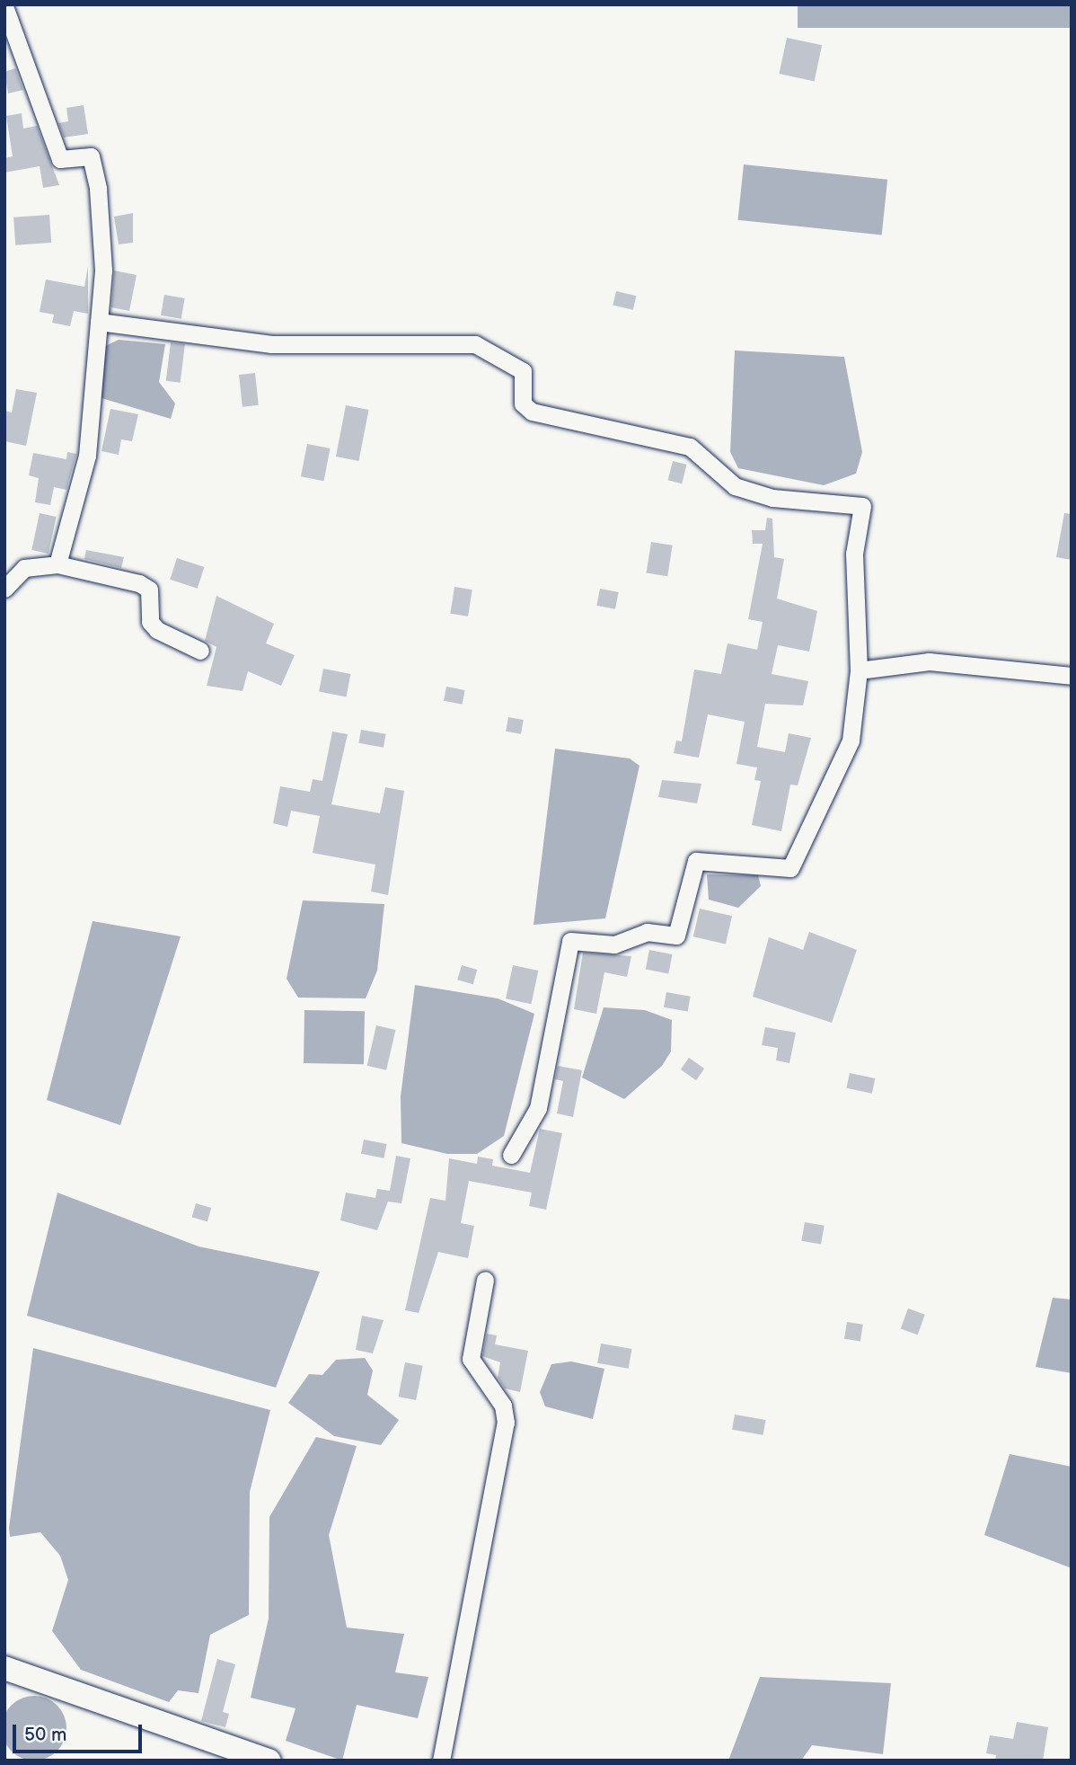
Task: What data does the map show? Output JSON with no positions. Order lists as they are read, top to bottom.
{
  "scale_bar": "50 m"
}
